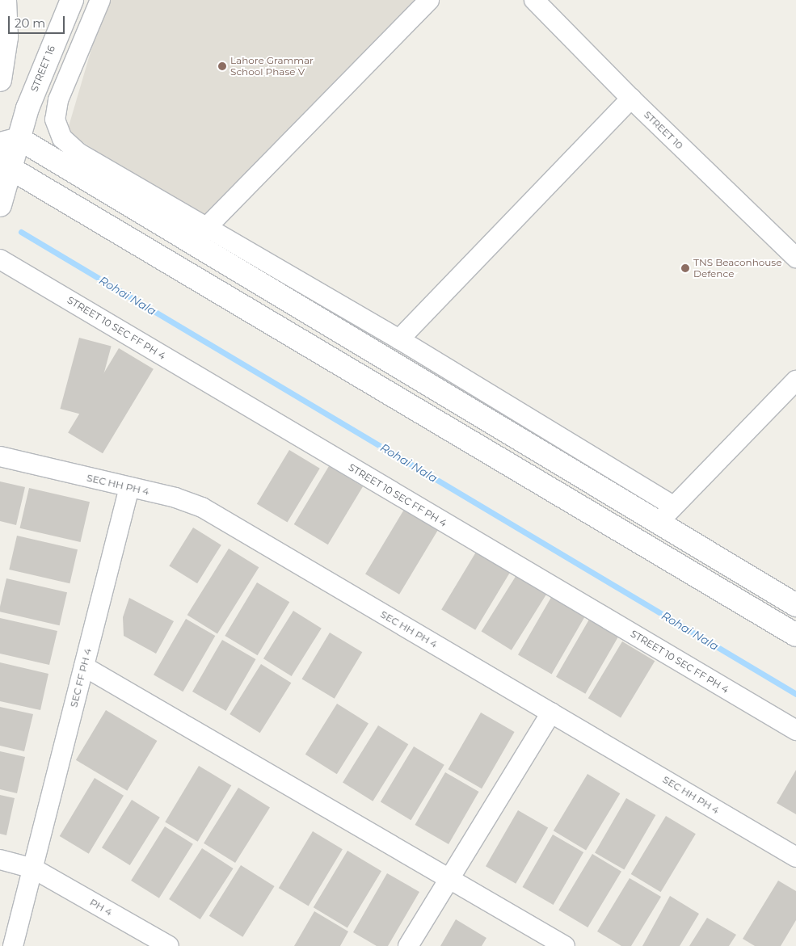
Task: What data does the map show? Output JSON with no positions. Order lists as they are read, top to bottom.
{
  "streets": {
    "main road": ["STREET 16"],
    "street": [
      "STREET 10",
      "STREET 10 SEC FF PH 4",
      "SEC HH PH 4",
      "SEC FF PH 4",
      "PH 4"
    ]
  },
  "crossings": [
    ["SEC HH PH 4", "SEC FF PH 4"],
    ["SEC FF PH 4", "PH 4"]
  ],
  "water": ["Rohai Nala"],
  "places": ["Lahore Grammar School Phase V", "TNS Beaconhouse Defence"],
  "scale_bar": "20 m"
}
